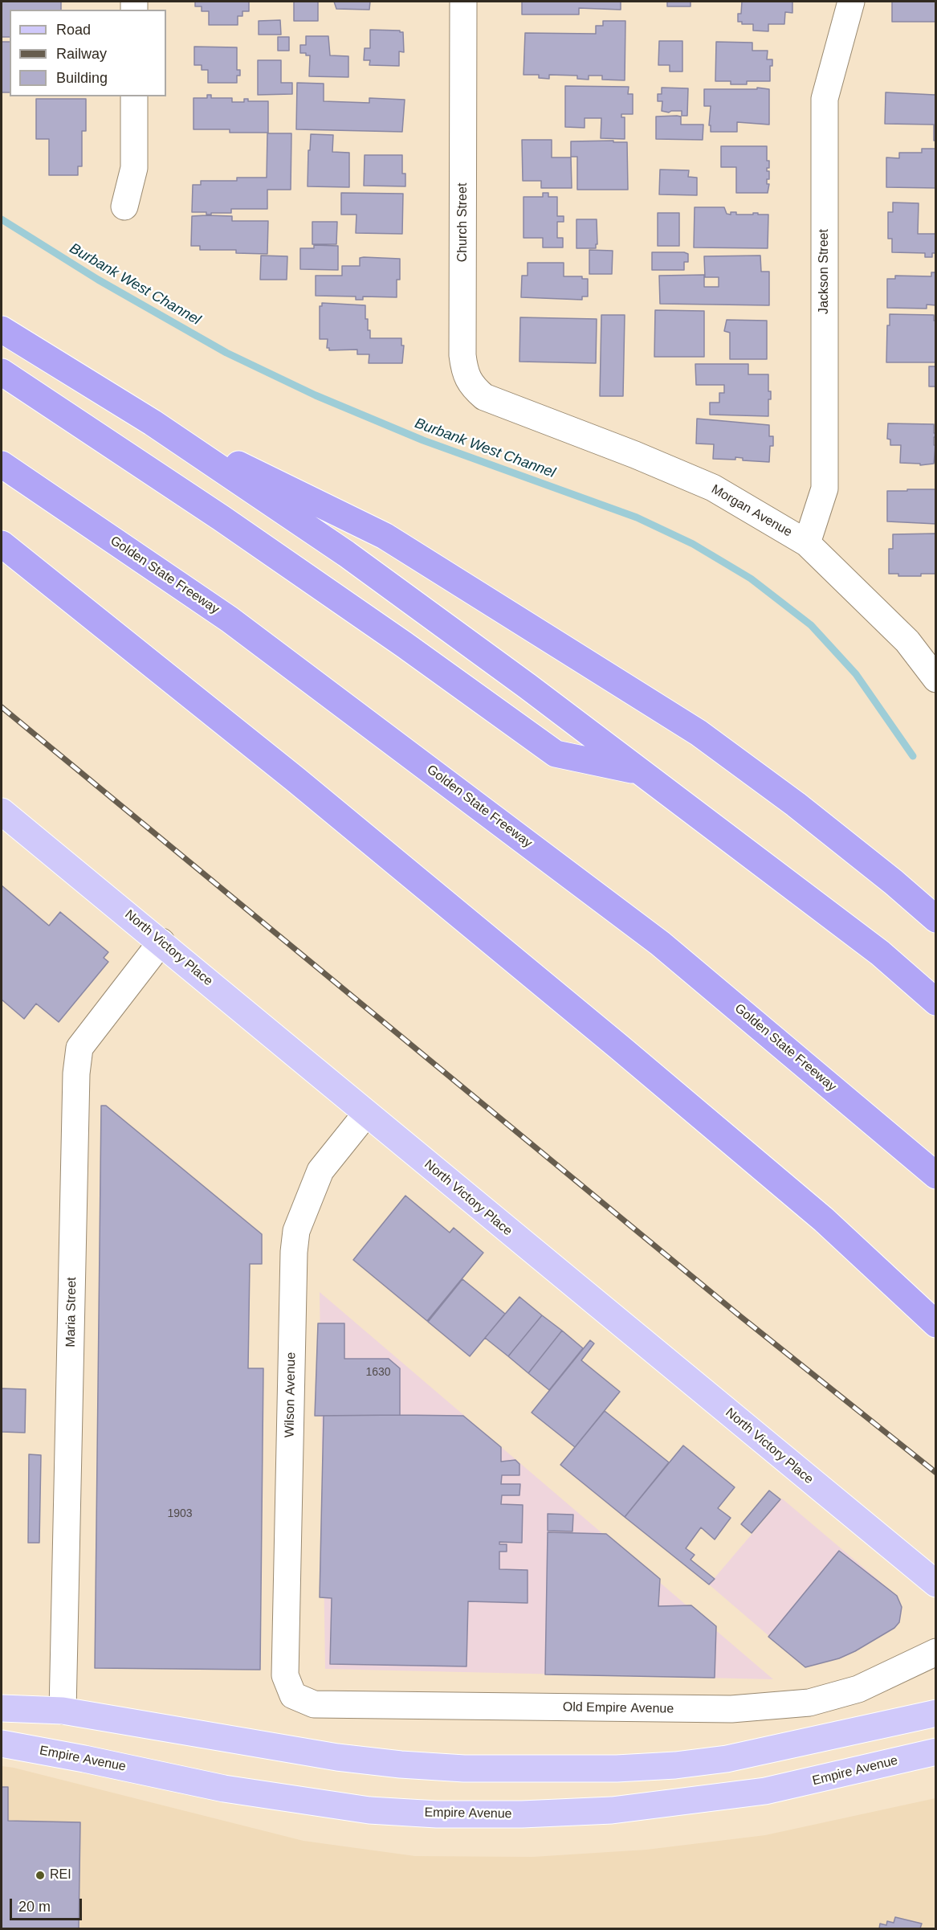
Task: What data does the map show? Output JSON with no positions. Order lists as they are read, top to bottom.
{
  "streets": {
    "highway": ["Golden State Freeway"],
    "main road": ["North Victory Place", "Empire Avenue"],
    "street": [
      "Church Street",
      "Jackson Street",
      "Morgan Avenue",
      "Maria Street",
      "Wilson Avenue",
      "Old Empire Avenue"
    ]
  },
  "crossings": [
    ["Church Street", "Morgan Avenue"],
    ["Jackson Street", "Morgan Avenue"],
    ["North Victory Place", "Maria Street"],
    ["North Victory Place", "Wilson Avenue"],
    ["Wilson Avenue", "Old Empire Avenue"]
  ],
  "water": ["Burbank West Channel"],
  "places": ["REI"],
  "house_numbers": ["1630", "1903"],
  "legend": ["Road", "Railway", "Building"],
  "scale_bar": "20 m"
}
